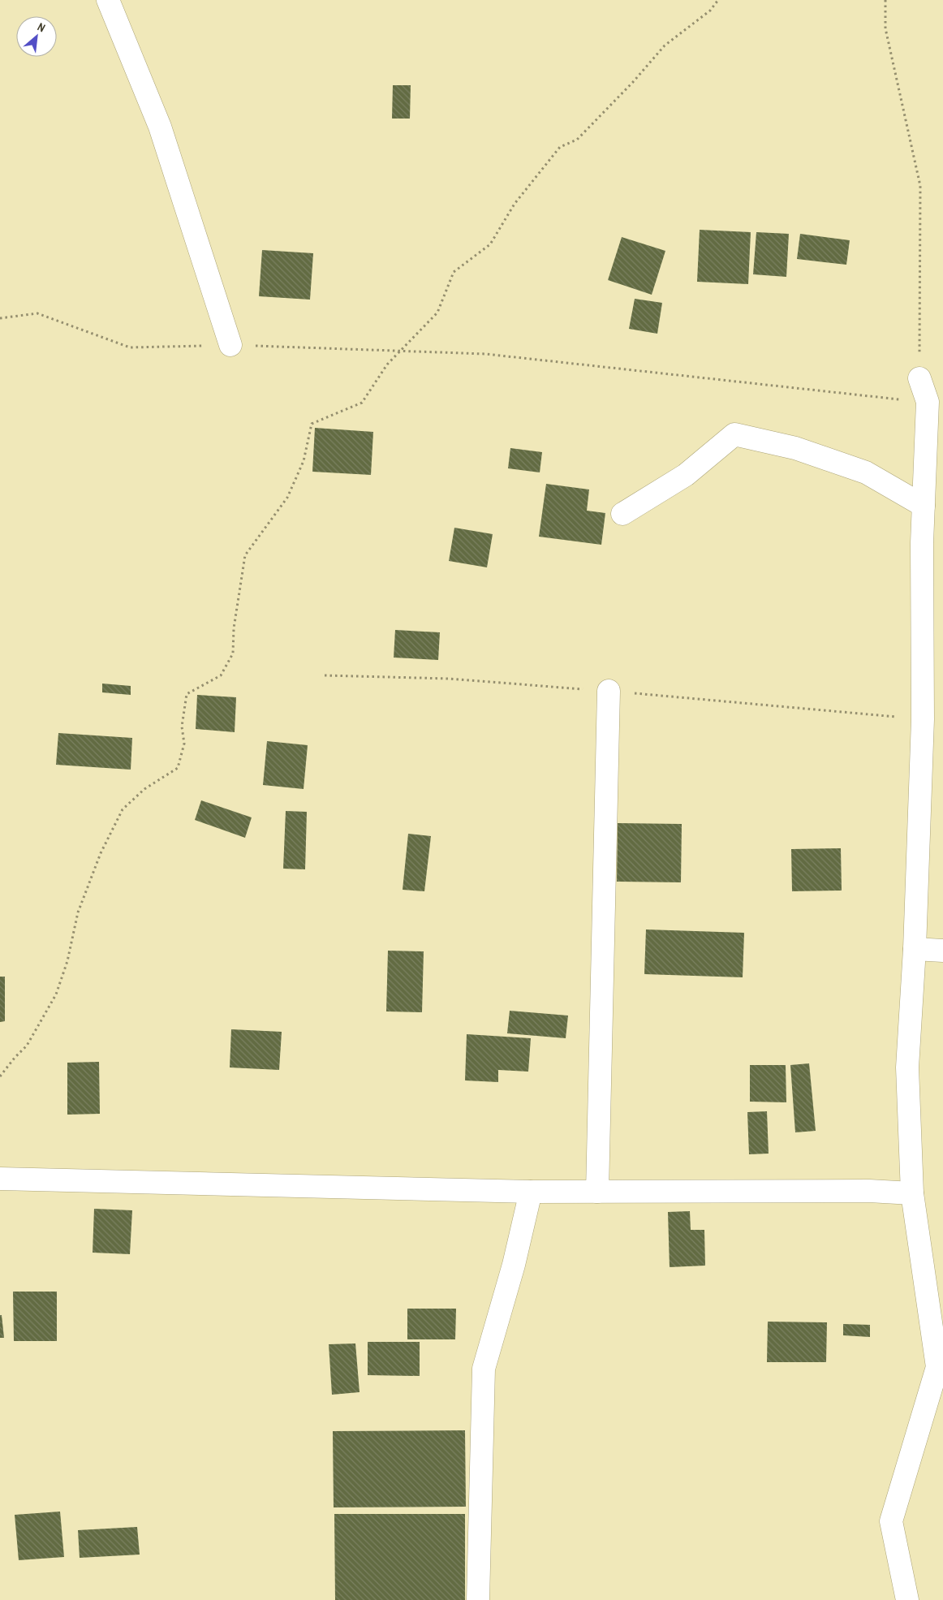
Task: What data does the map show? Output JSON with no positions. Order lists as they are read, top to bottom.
{
  "north": "top right"
}
